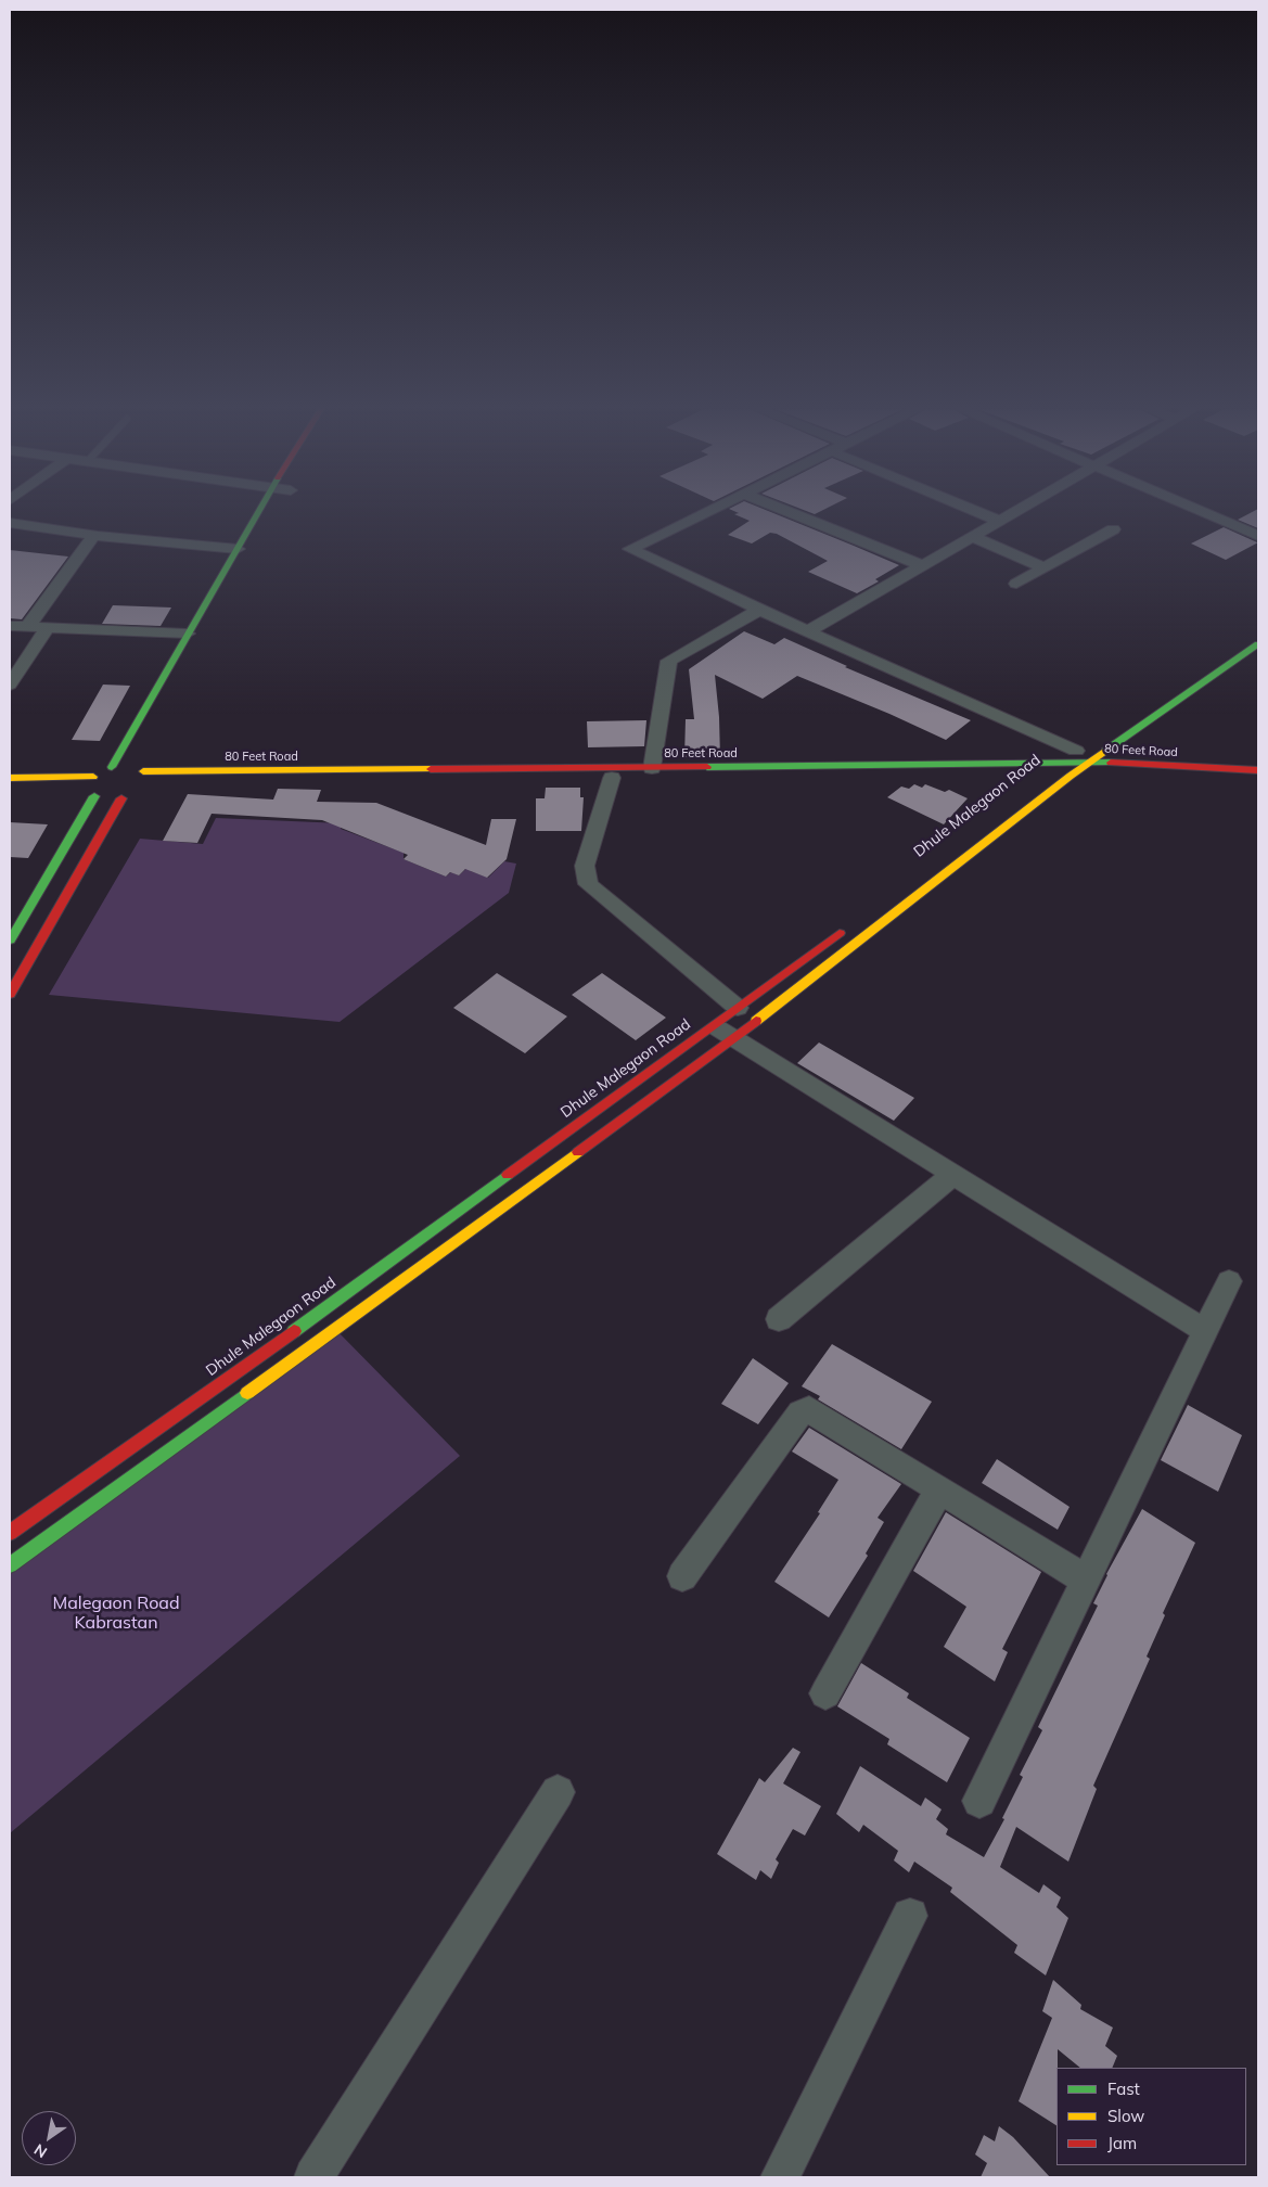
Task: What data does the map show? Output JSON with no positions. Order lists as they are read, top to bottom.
{
  "streets": {
    "main road": ["80 Feet Road", "Dhule Malegaon Road"]
  },
  "crossings": [
    ["80 Feet Road", "Dhule Malegaon Road"]
  ],
  "parks": ["Malegaon Road Kabrastan"],
  "legend": ["Fast", "Slow", "Jam"],
  "north": "bottom left"
}
